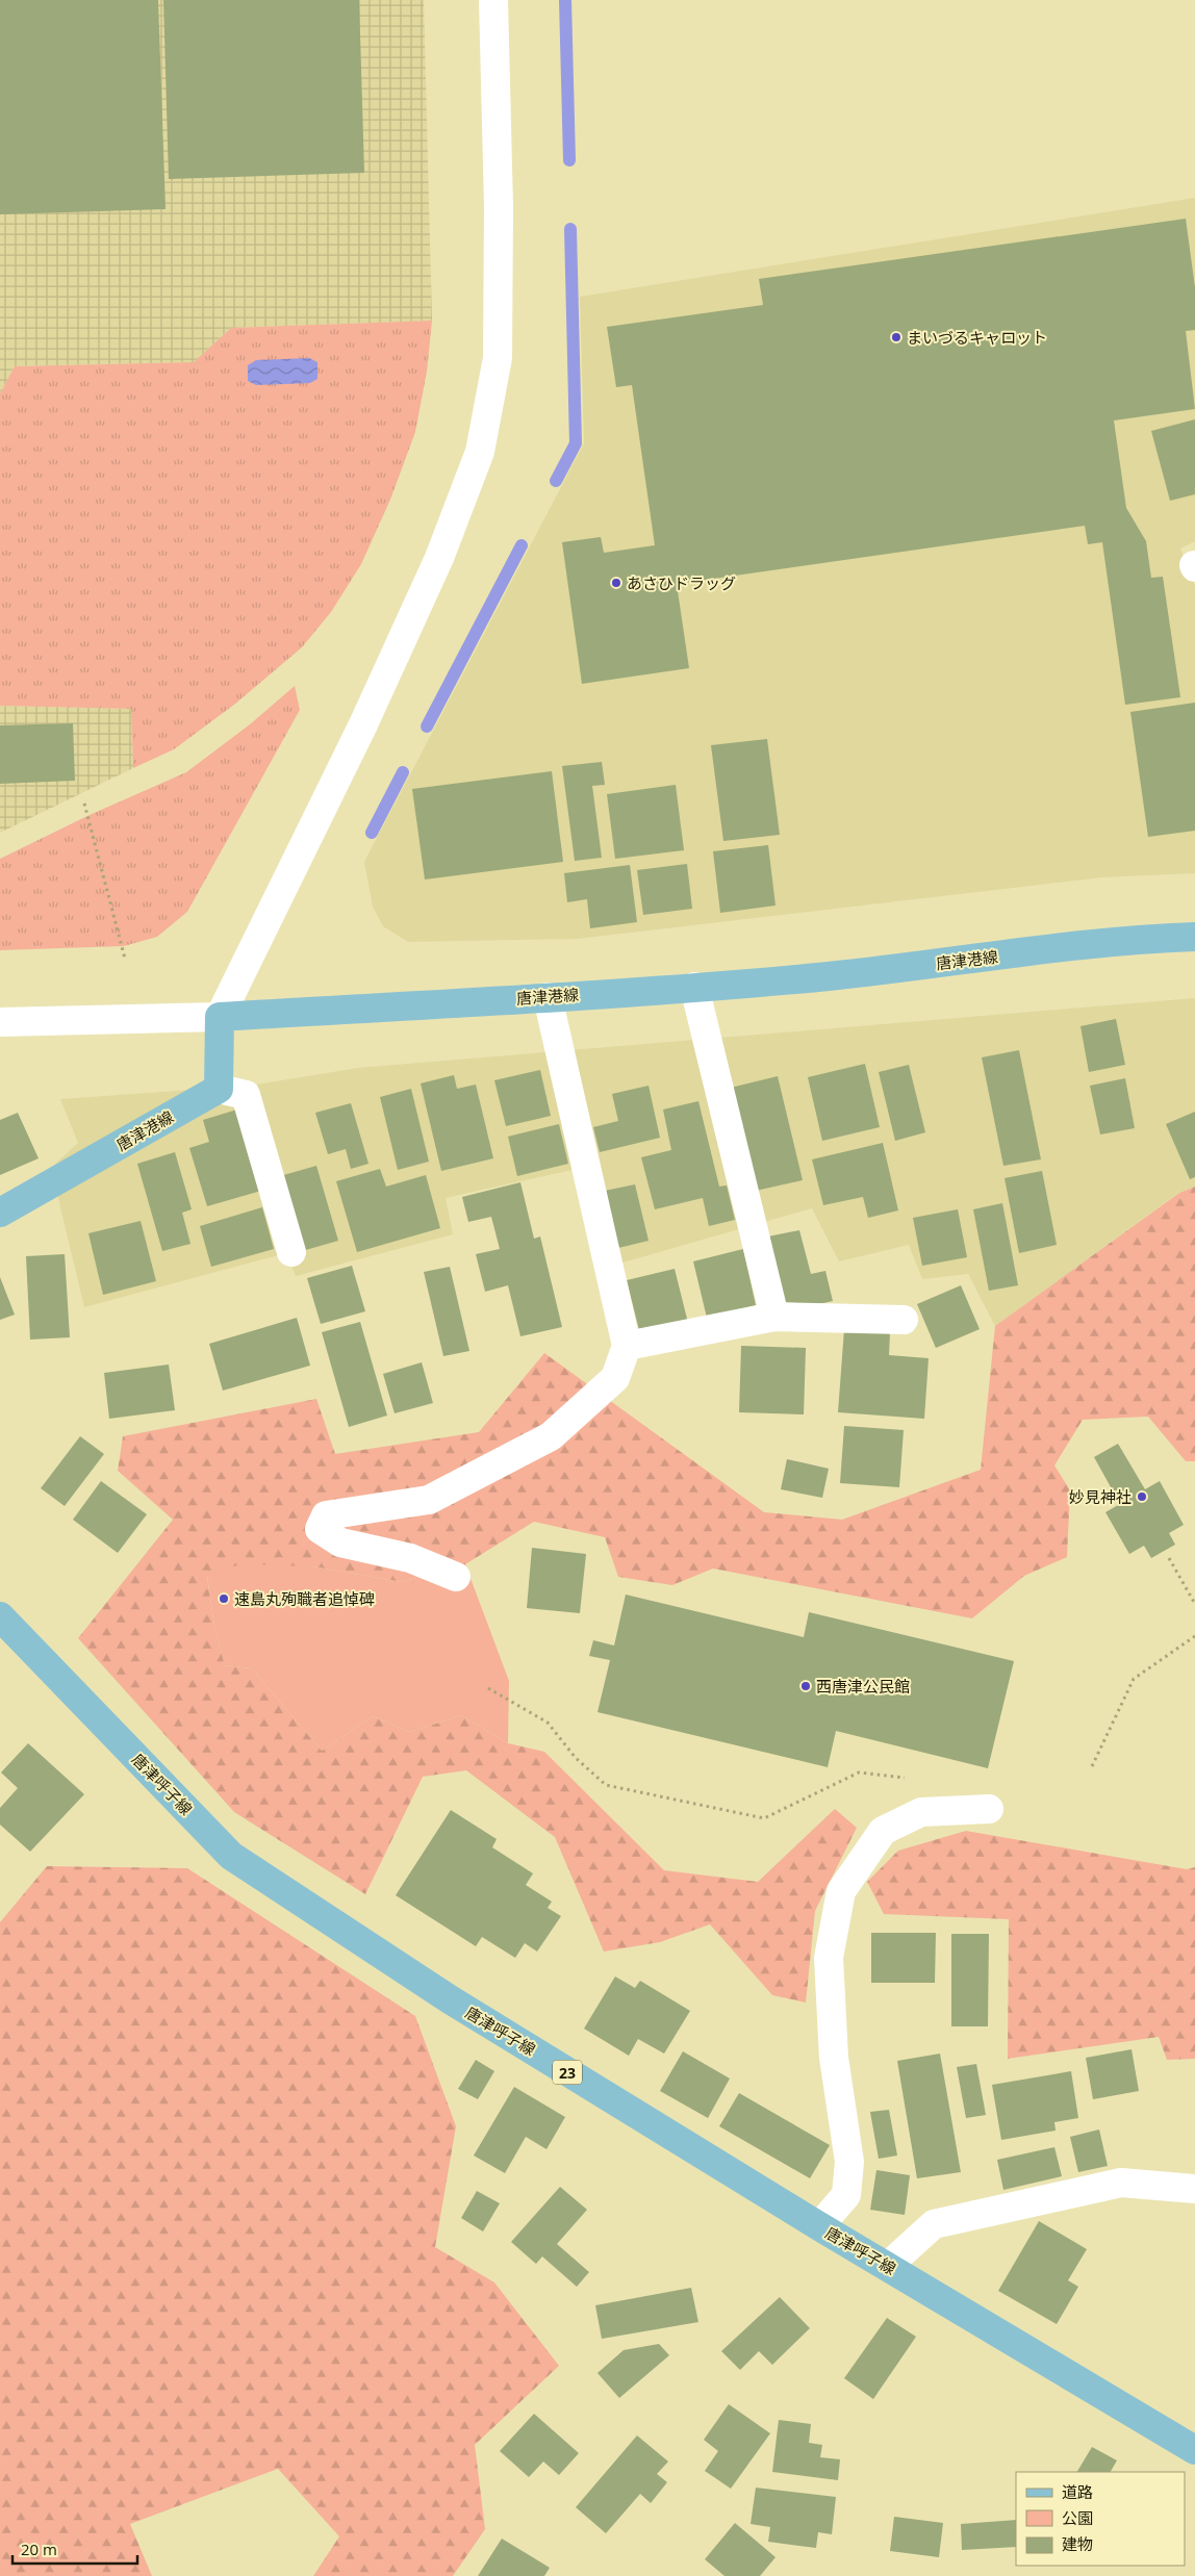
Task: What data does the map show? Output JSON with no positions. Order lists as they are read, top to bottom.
{
  "streets": {
    "main road": ["唐津港線", "唐津呼子線", "23"]
  },
  "places": [
    "まいづるキャロット",
    "あさひドラッグ",
    "妙見神社",
    "速島丸殉職者追悼碑",
    "西唐津公民館"
  ],
  "legend": ["道路", "公園", "建物"],
  "scale_bar": "20 m"
}
